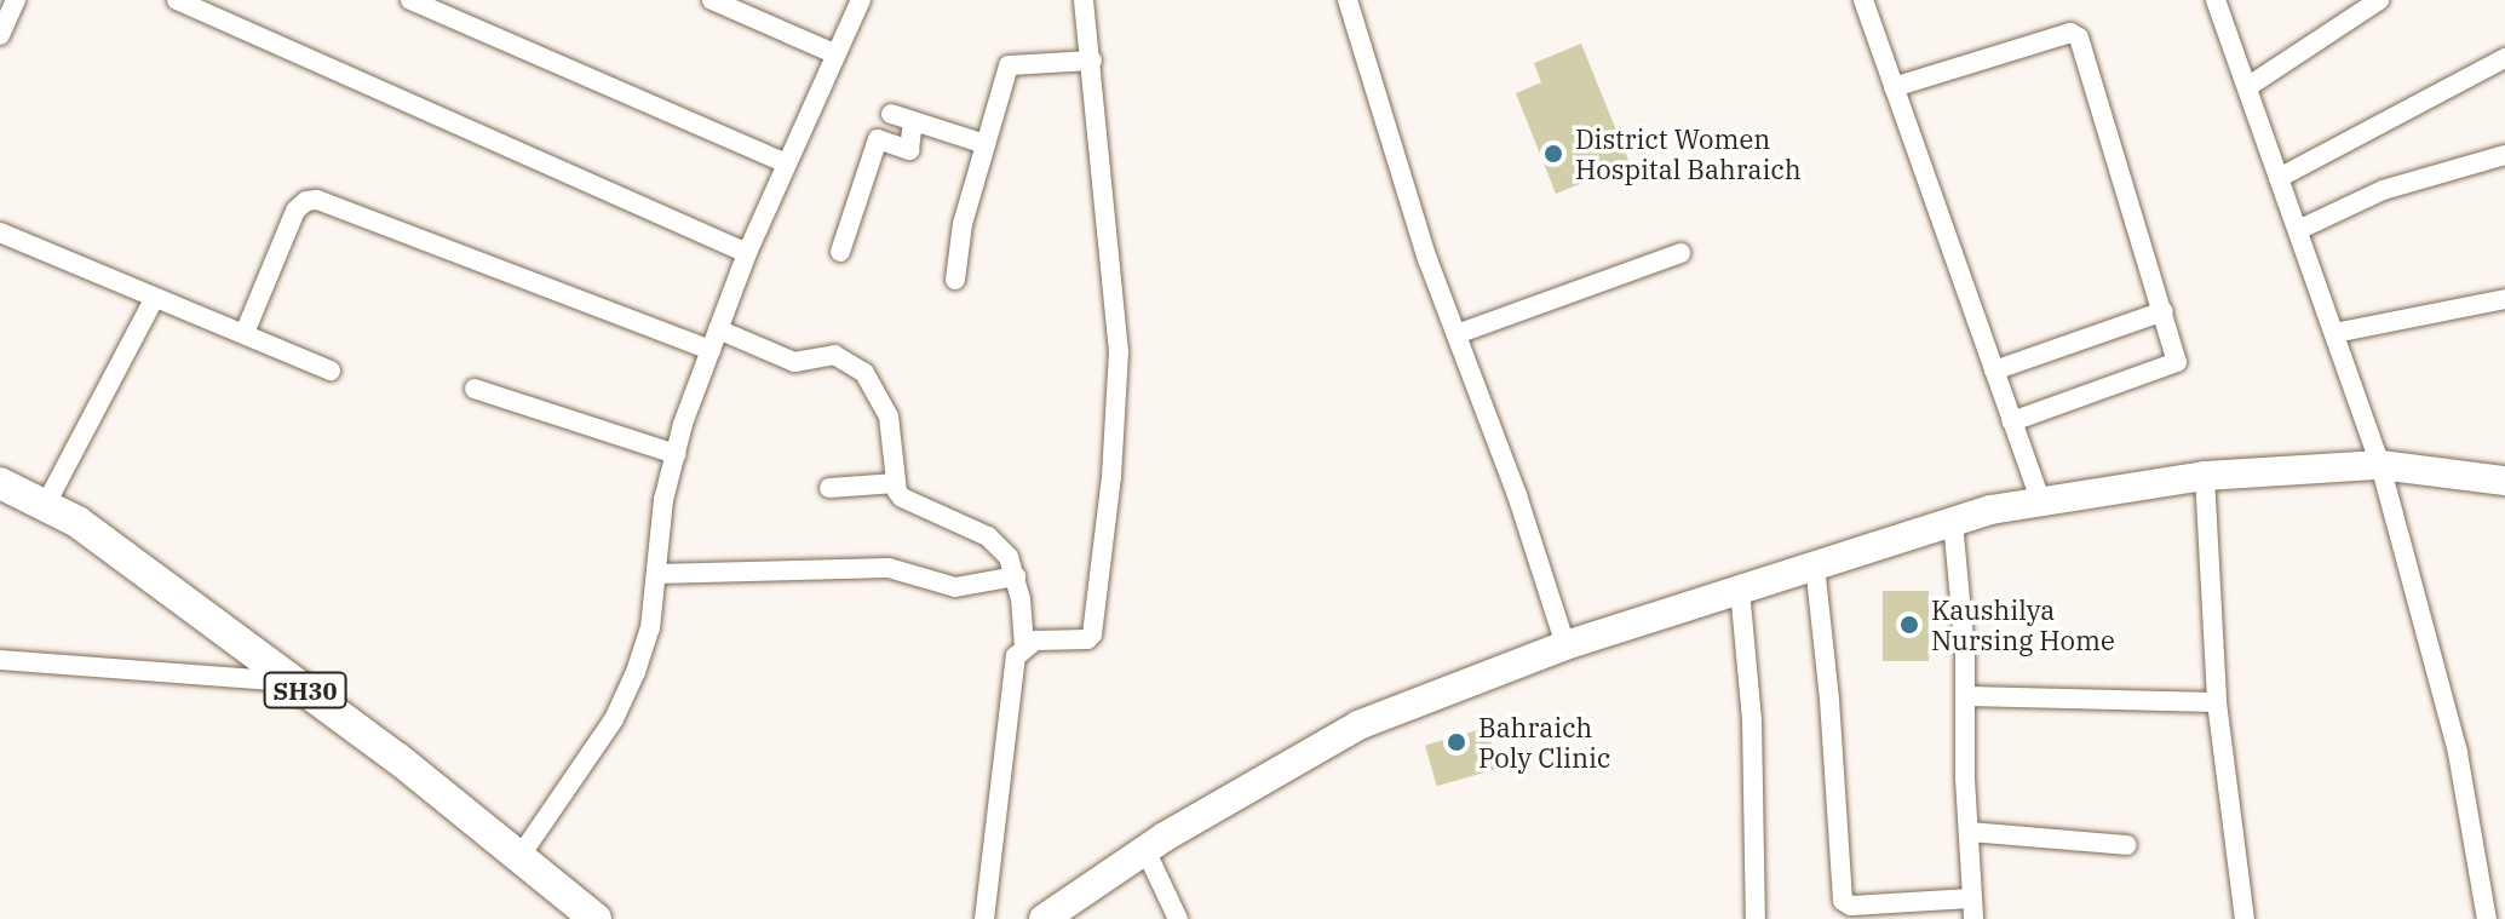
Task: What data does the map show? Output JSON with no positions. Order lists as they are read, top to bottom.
{
  "streets": {
    "main road": ["SH30"]
  },
  "places": ["District Women Hospital Bahraich", "Kaushilya Nursing Home", "Bahraich Poly Clinic"]
}
